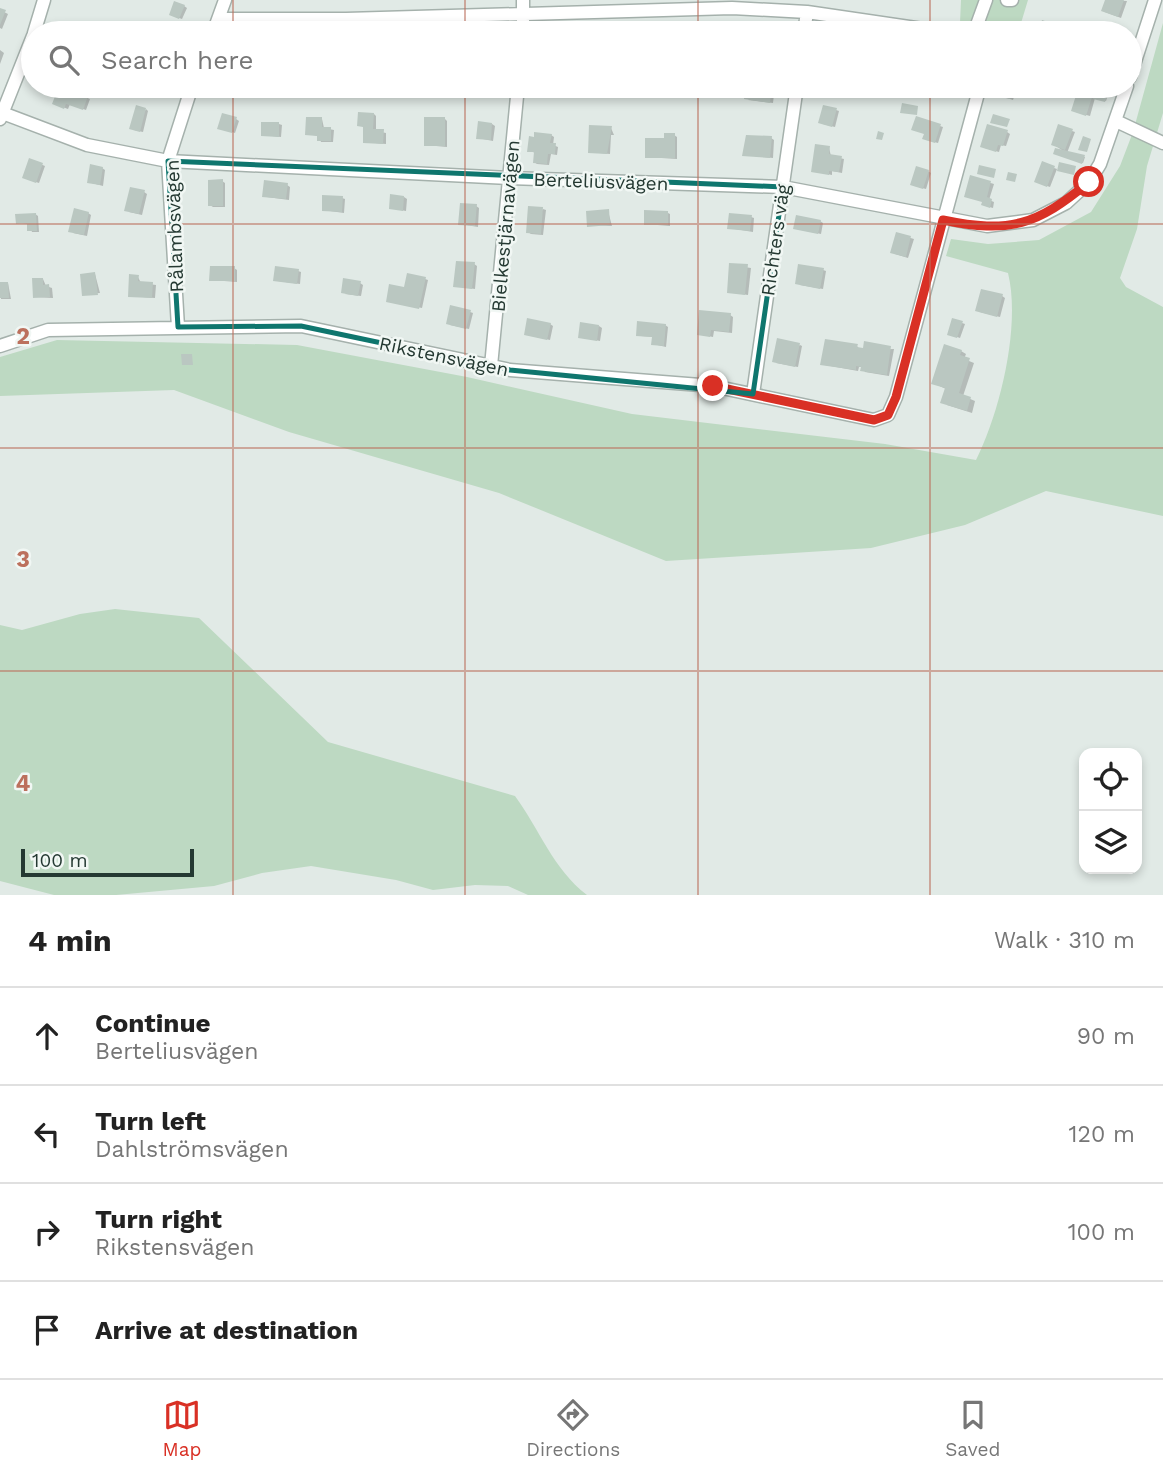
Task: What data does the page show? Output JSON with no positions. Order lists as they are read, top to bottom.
{
  "streets": {
    "street": [
      "Berteliusvägen",
      "Rålambsvägen",
      "Bielkestjärnavägen",
      "Richters väg",
      "Rikstensvägen"
    ]
  },
  "crossings": [
    ["Berteliusvägen", "Rålambsvägen"],
    ["Berteliusvägen", "Bielkestjärnavägen"],
    ["Berteliusvägen", "Richters väg"],
    ["Berteliusvägen", "Rikstensvägen"],
    ["Rålambsvägen", "Rikstensvägen"],
    ["Bielkestjärnavägen", "Rikstensvägen"],
    ["Richters väg", "Rikstensvägen"]
  ],
  "scale_bar": "100 m",
  "page": {
    "search": "Search here",
    "scale": "100 m",
    "heading": ["4 min", "Walk · 310 m"],
    "list": [
      ["Continue", "Berteliusvägen", "90 m"],
      ["Turn left", "Dahlströmsvägen", "120 m"],
      ["Turn right", "Rikstensvägen", "100 m"],
      "Arrive at destination"
    ],
    "nav": ["Map", "Directions", "Saved"]
  },
  "grid": {
    "rows": ["2", "3", "4"]
  }
}
